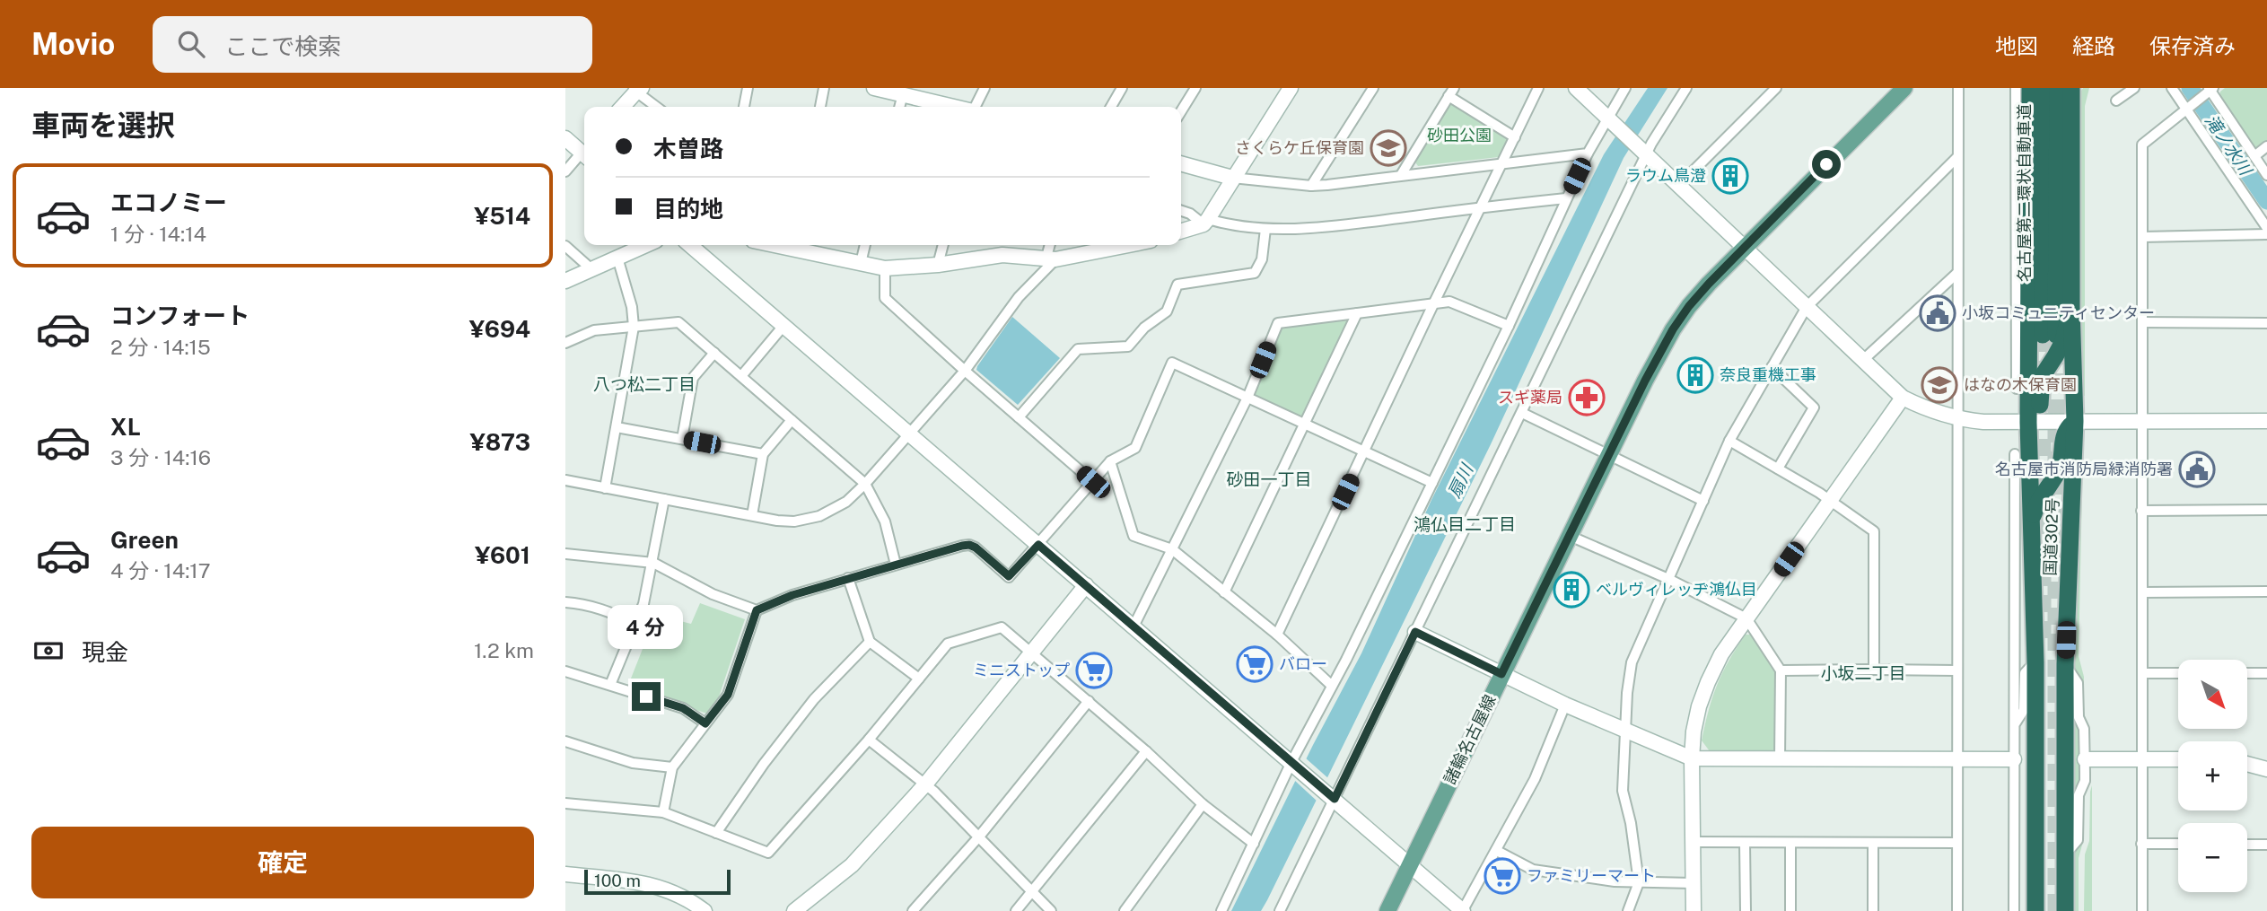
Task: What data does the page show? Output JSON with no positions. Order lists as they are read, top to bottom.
{
  "streets": {
    "highway": ["名古屋第二環状自動車道", "国道302号"],
    "main road": ["諸輪名古屋線"]
  },
  "crossings": [
    ["名古屋第二環状自動車道", "国道302号"]
  ],
  "districts": [
    "八つ松二丁目",
    "砂田一丁目",
    "鴻仏目二丁目",
    "小坂二丁目"
  ],
  "water": ["滝ノ水川", "扇川"],
  "parks": ["砂田公園"],
  "places": {
    "school or university": ["さくらケ丘保育園", "はなの木保育園"],
    "building": ["ラウム鳥澄", "奈良重機工事", "ベルヴィレッヂ鴻仏目"],
    "public building": ["小坂コミュニティセンター", "名古屋市消防局緑消防署"],
    "pharmacy": ["スギ薬局"],
    "supermarket": ["バロー", "ミニストップ", "ファミリーマート"]
  },
  "scale_bar": "100 m",
  "north": "bottom right",
  "page": {
    "header": "Movio",
    "search": "ここで検索",
    "nav": ["地図", "経路", "保存済み"],
    "heading": "車両を選択",
    "banner": ["木曽路", "目的地"],
    "list": [
      {
        "name": "エコノミー",
        "note": "1 分 · 14:14",
        "value": "¥514"
      },
      {
        "name": "コンフォート",
        "note": "2 分 · 14:15",
        "value": "¥694"
      },
      {
        "name": "XL",
        "note": "3 分 · 14:16",
        "value": "¥873"
      },
      {
        "name": "Green",
        "note": "4 分 · 14:17",
        "value": "¥601"
      }
    ],
    "bubble": "4 分",
    "pay": ["現金", "1.2 km"],
    "map_buttons": ["+", "−"],
    "buttons": "確定",
    "scale": "100 m"
  }
}
